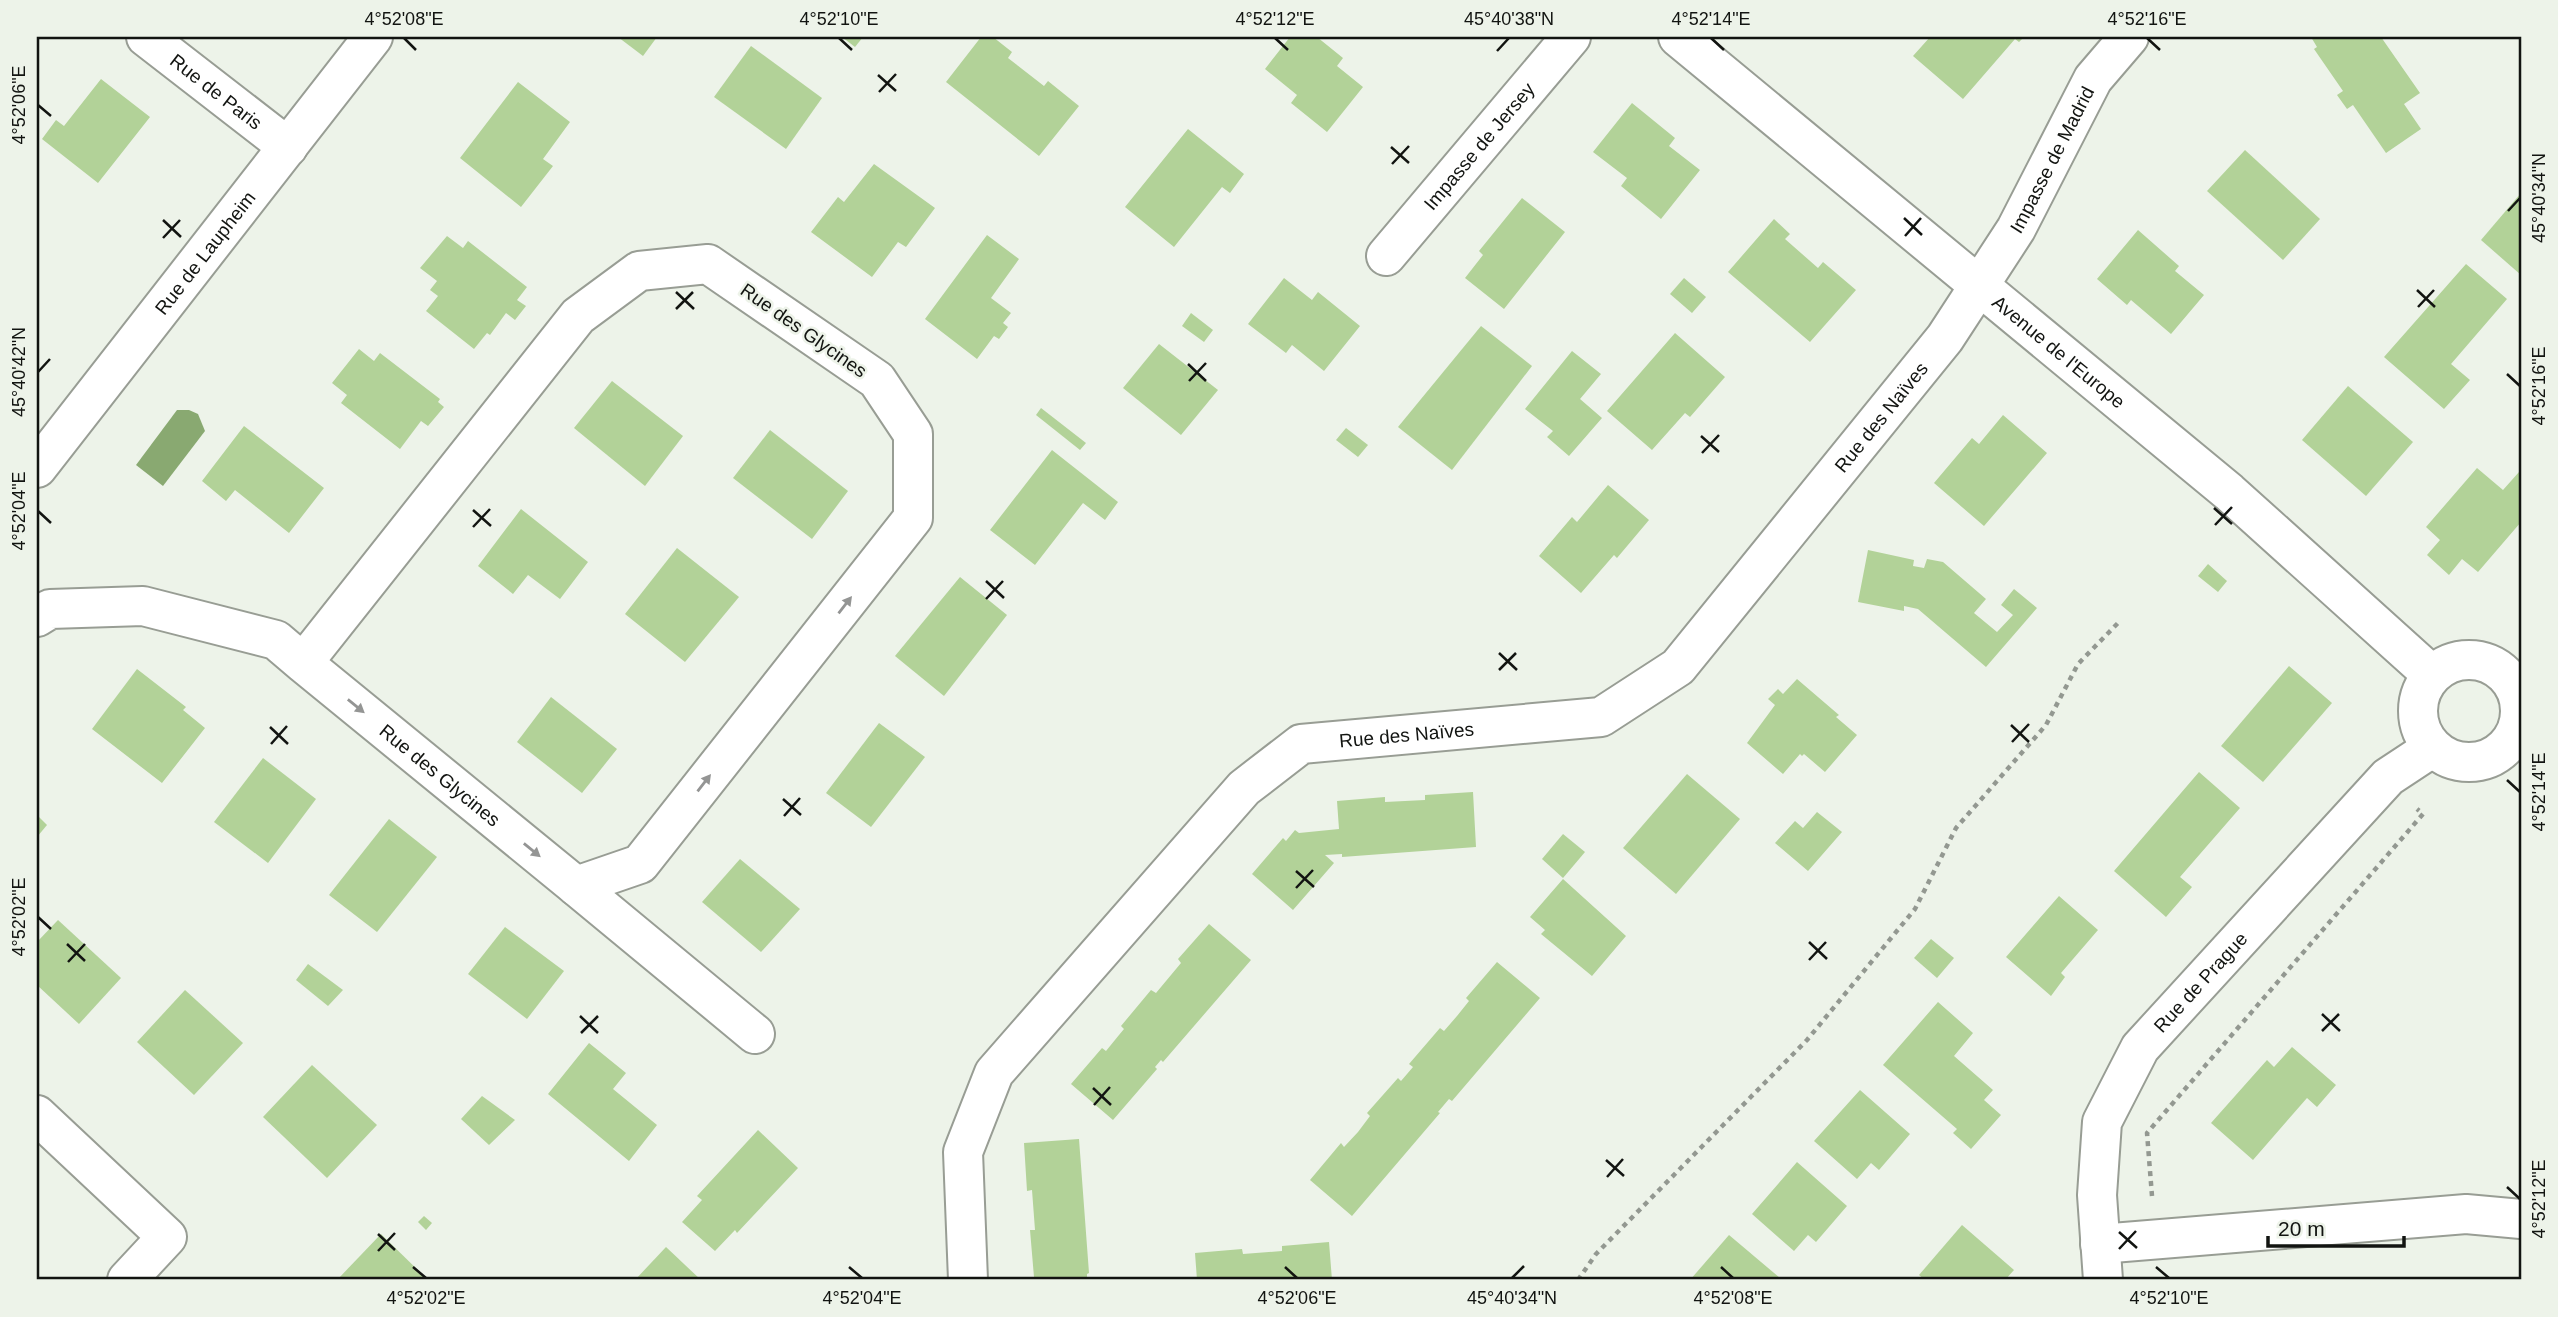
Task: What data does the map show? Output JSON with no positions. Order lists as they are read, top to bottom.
{
  "streets": {
    "street": [
      "Rue de Paris",
      "Impasse de Jersey",
      "Impasse de Madrid",
      "Rue de Laupheim",
      "Rue des Glycines",
      "Avenue de l'Europe",
      "Rue des Naïves",
      "Rue de Prague"
    ]
  },
  "crossings": [
    ["Rue de Paris", "Rue de Laupheim"],
    ["Impasse de Madrid", "Avenue de l'Europe"],
    ["Impasse de Madrid", "Rue des Naïves"],
    ["Avenue de l'Europe", "Rue des Naïves"],
    ["Avenue de l'Europe", "Rue de Prague"]
  ],
  "scale_bar": "20 m",
  "coordinates": [
    "4°52'08\"E",
    "4°52'10\"E",
    "4°52'12\"E",
    "45°40'38\"N",
    "4°52'14\"E",
    "4°52'16\"E",
    "4°52'06\"E",
    "45°40'34\"N",
    "45°40'42\"N",
    "4°52'04\"E",
    "4°52'02\"E"
  ]
}
